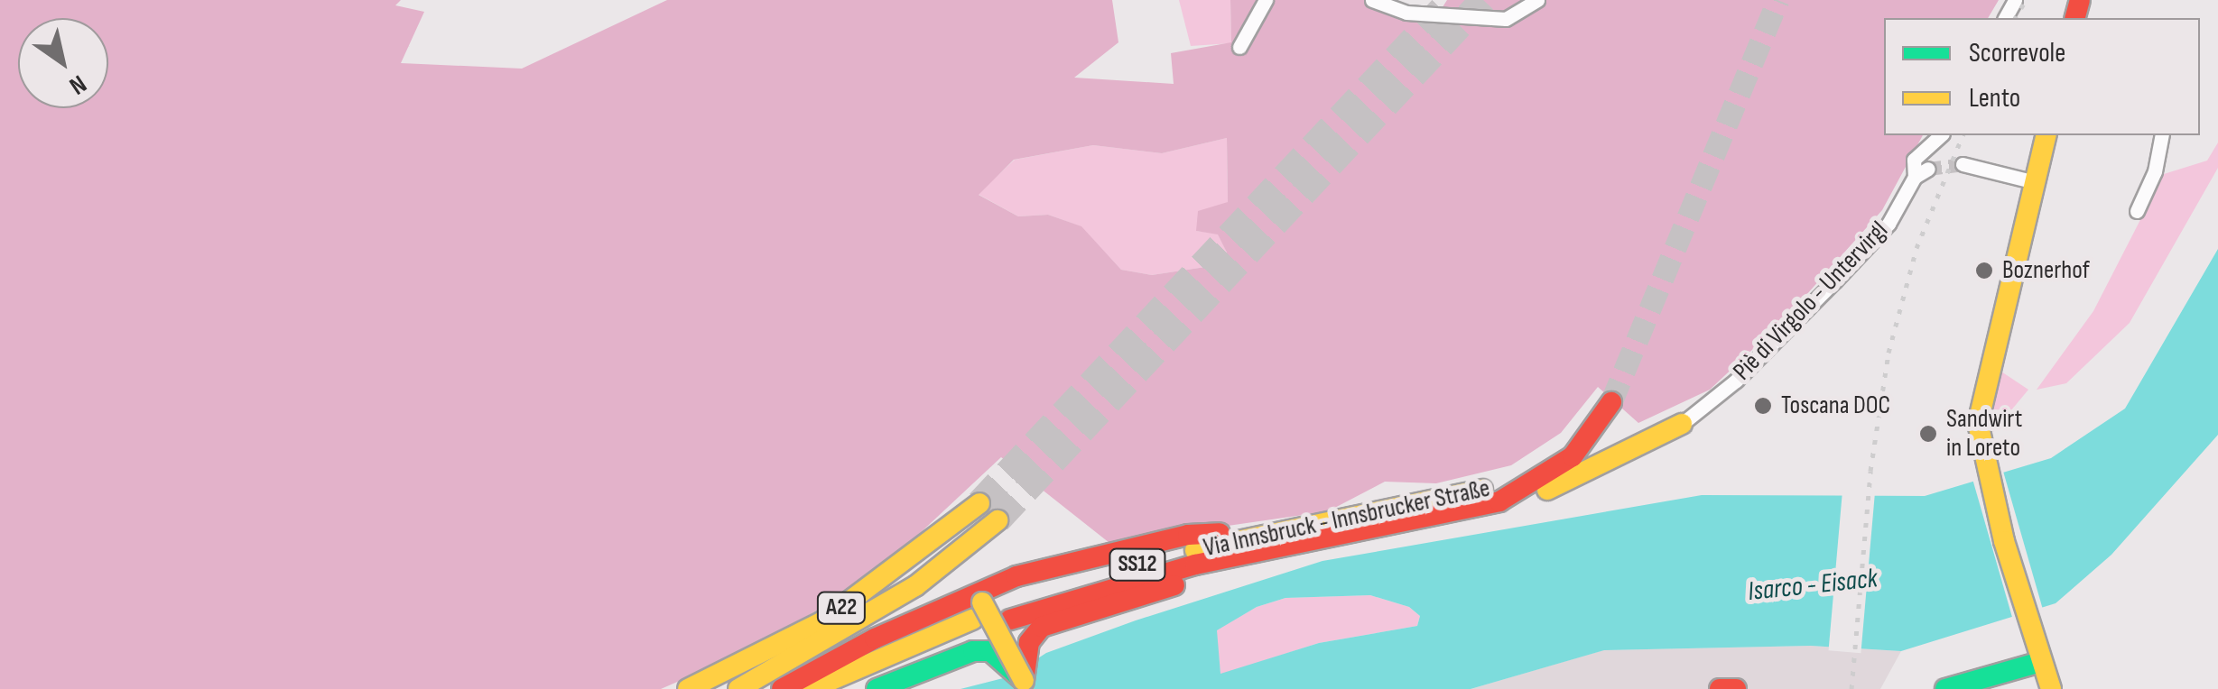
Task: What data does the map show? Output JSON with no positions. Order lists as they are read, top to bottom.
{
  "streets": {
    "main road": ["Via Innsbruck - Innsbrucker Straße", "SS12", "A22"],
    "street": ["Piè di Virgolo - Untervirgl"]
  },
  "water": ["Isarco - Eisack"],
  "places": ["Boznerhof", "Toscana DOC", "Sandwirt in Loreto"],
  "legend": ["Scorrevole", "Lento"],
  "north": "bottom right"
}
